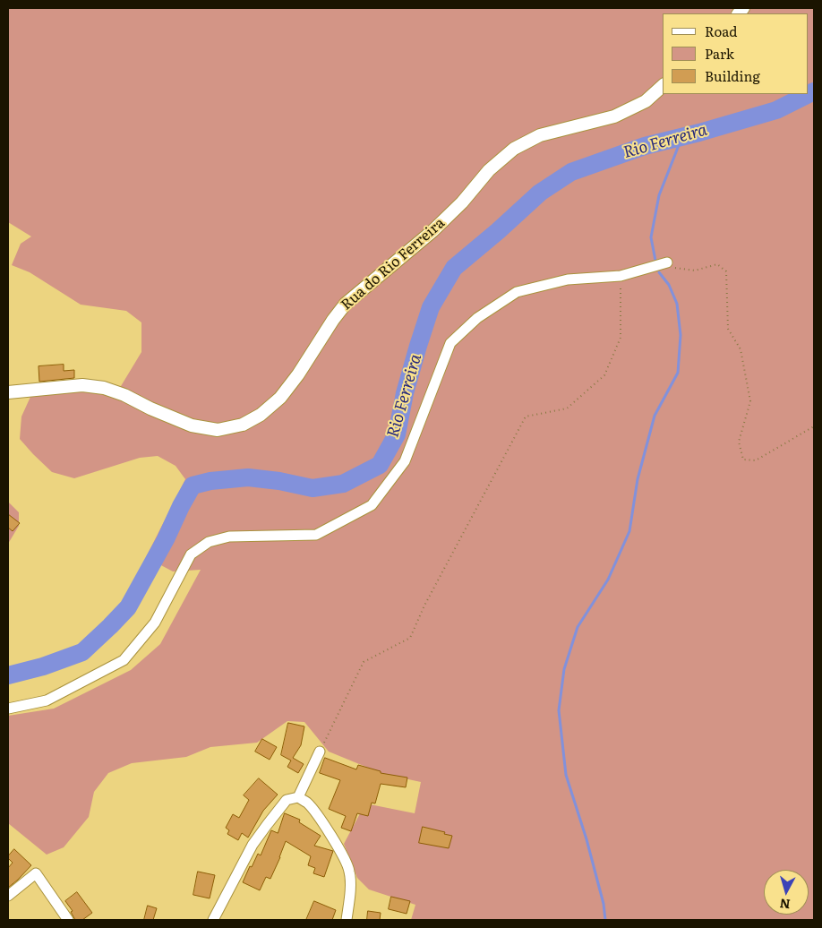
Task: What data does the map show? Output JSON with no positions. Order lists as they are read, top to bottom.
{
  "streets": {
    "street": ["Rua do Rio Ferreira"]
  },
  "water": ["Rio Ferreira"],
  "legend": ["Road", "Park", "Building"],
  "north": "bottom"
}
